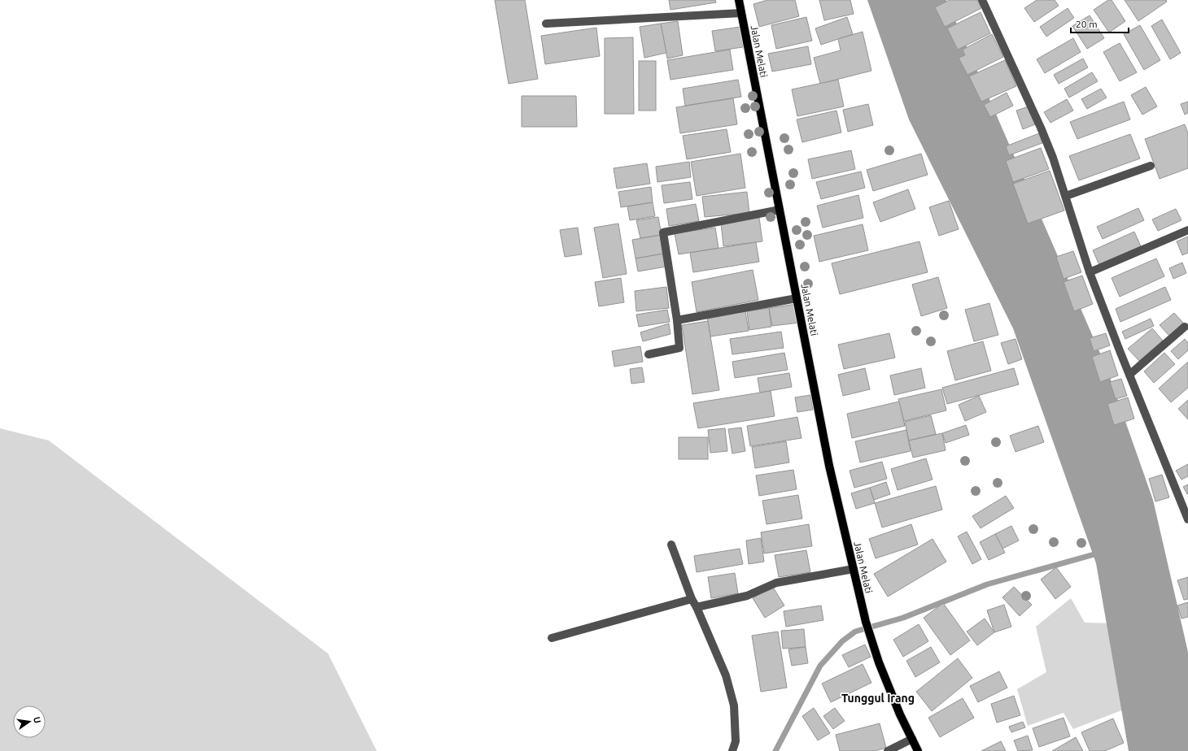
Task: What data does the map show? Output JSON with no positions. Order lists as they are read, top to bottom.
{
  "streets": {
    "main road": ["Jalan Melati"]
  },
  "districts": ["Tunggul Irang"],
  "scale_bar": "20 m",
  "north": "right"
}
